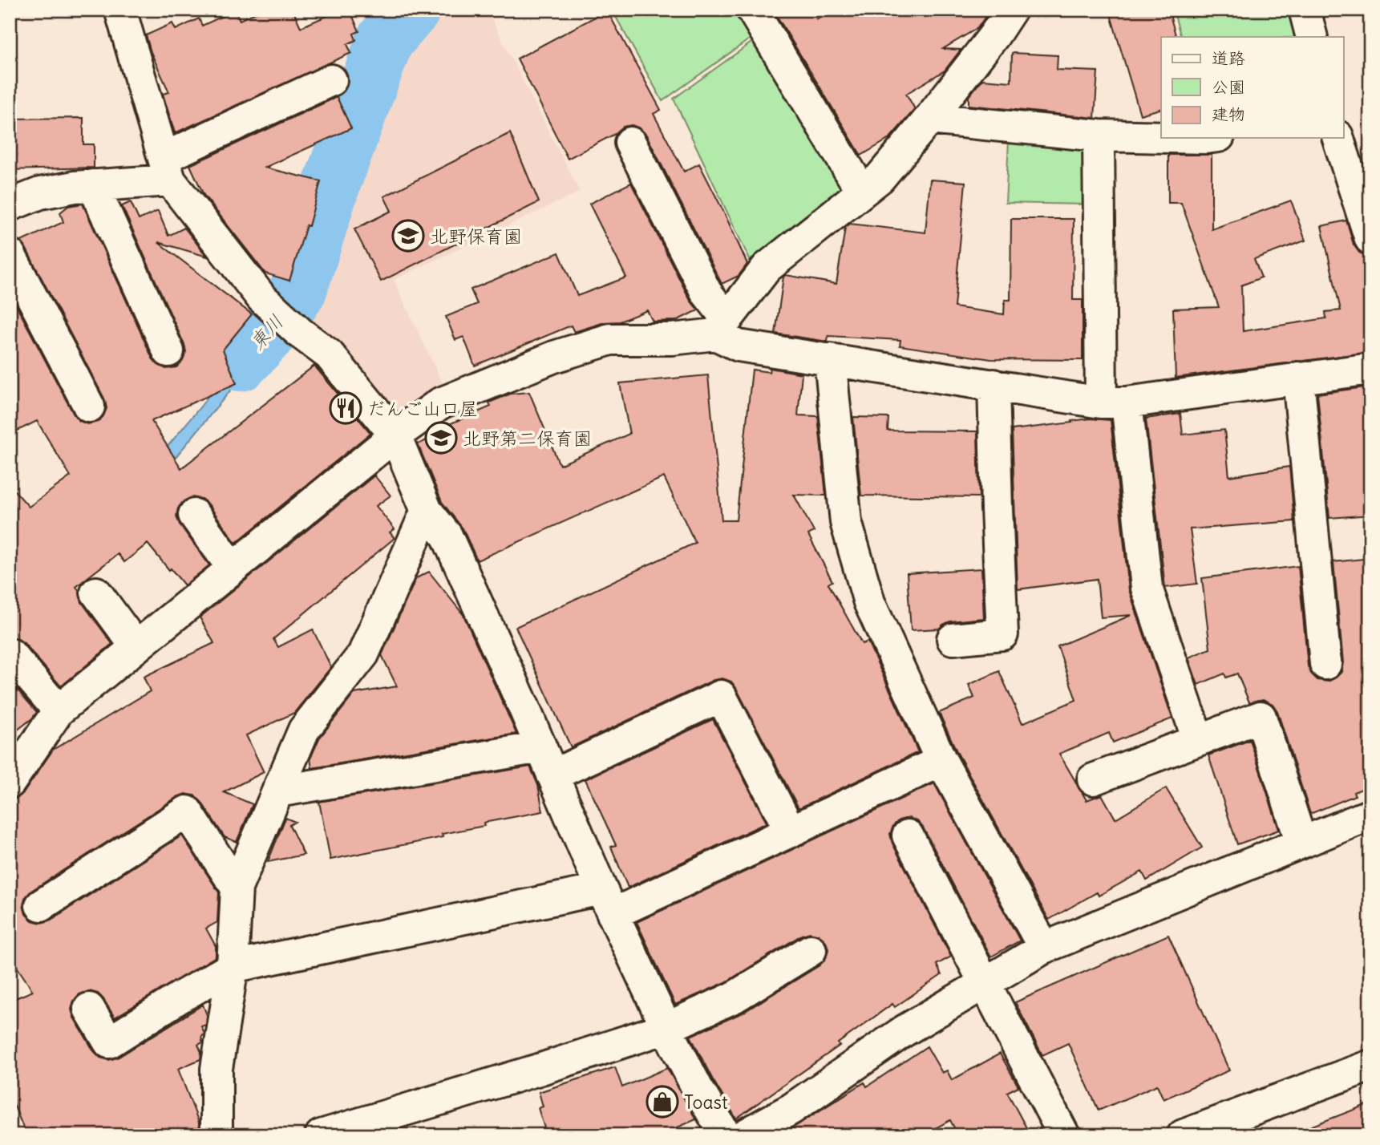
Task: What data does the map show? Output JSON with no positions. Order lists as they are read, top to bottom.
{
  "water": ["東川"],
  "places": {
    "school or university": ["北野保育園", "北野第二保育園"],
    "restaurant": ["だんご山口屋"],
    "shop": ["Toast"]
  },
  "legend": ["道路", "公園", "建物"]
}
